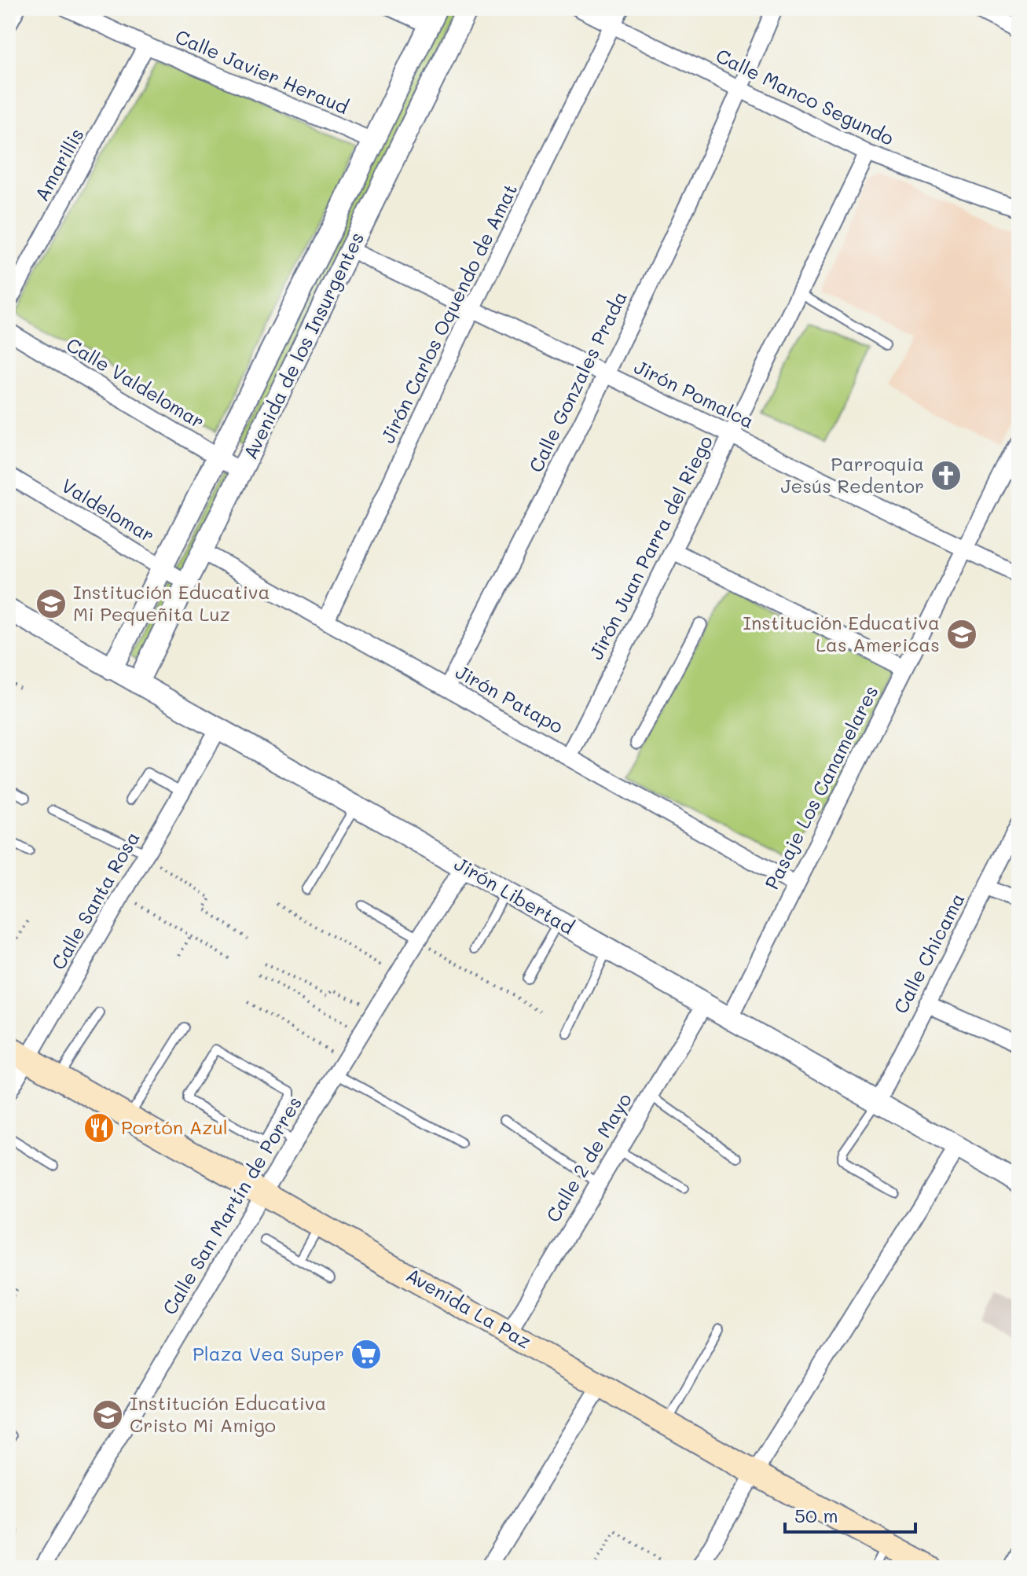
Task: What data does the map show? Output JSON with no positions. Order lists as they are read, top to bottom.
{
  "streets": {
    "main road": ["Avenida La Paz"],
    "street": [
      "Calle Javier Heraud",
      "Calle Manco Segundo",
      "Amarillis",
      "Jirón Carlos Oquendo de Amat",
      "Avenida de los Insurgentes",
      "Calle Gonzales Prada",
      "Calle Valdelomar",
      "Jirón Pomalca",
      "Valdelomar",
      "Jirón Juan Parra del Riego",
      "Jirón Patapo",
      "Pasaje Los Canamelares",
      "Jirón Libertad",
      "Calle Santa Rosa",
      "Calle Chicama",
      "Calle 2 de Mayo",
      "Calle San Martín de Porres"
    ]
  },
  "crossings": [
    ["Calle Javier Heraud", "Amarillis"],
    ["Calle Javier Heraud", "Avenida de los Insurgentes"],
    ["Calle Manco Segundo", "Jirón Carlos Oquendo de Amat"],
    ["Calle Manco Segundo", "Calle Gonzales Prada"],
    ["Calle Manco Segundo", "Jirón Juan Parra del Riego"],
    ["Jirón Carlos Oquendo de Amat", "Jirón Pomalca"],
    ["Jirón Carlos Oquendo de Amat", "Jirón Patapo"],
    ["Avenida de los Insurgentes", "Calle Valdelomar"],
    ["Avenida de los Insurgentes", "Jirón Pomalca"],
    ["Avenida de los Insurgentes", "Valdelomar"],
    ["Avenida de los Insurgentes", "Jirón Patapo"],
    ["Avenida de los Insurgentes", "Jirón Libertad"],
    ["Calle Gonzales Prada", "Jirón Pomalca"],
    ["Calle Gonzales Prada", "Jirón Patapo"],
    ["Jirón Pomalca", "Jirón Juan Parra del Riego"],
    ["Jirón Pomalca", "Pasaje Los Canamelares"],
    ["Jirón Juan Parra del Riego", "Jirón Patapo"],
    ["Jirón Patapo", "Pasaje Los Canamelares"],
    ["Pasaje Los Canamelares", "Jirón Libertad"],
    ["Jirón Libertad", "Calle Santa Rosa"],
    ["Jirón Libertad", "Calle Chicama"],
    ["Jirón Libertad", "Calle 2 de Mayo"],
    ["Jirón Libertad", "Calle San Martín de Porres"],
    ["Calle Santa Rosa", "Avenida La Paz"],
    ["Calle 2 de Mayo", "Avenida La Paz"],
    ["Calle San Martín de Porres", "Avenida La Paz"]
  ],
  "places": {
    "church": ["Parroquia Jesús Redentor"],
    "school or university": ["Institución Educativa Mi Pequeñita Luz", "Institución Educativa Las Americas", "Institución Educativa Cristo Mi Amigo"],
    "restaurant": ["Portón Azul"],
    "supermarket": ["Plaza Vea Super"]
  },
  "scale_bar": "50 m"
}
